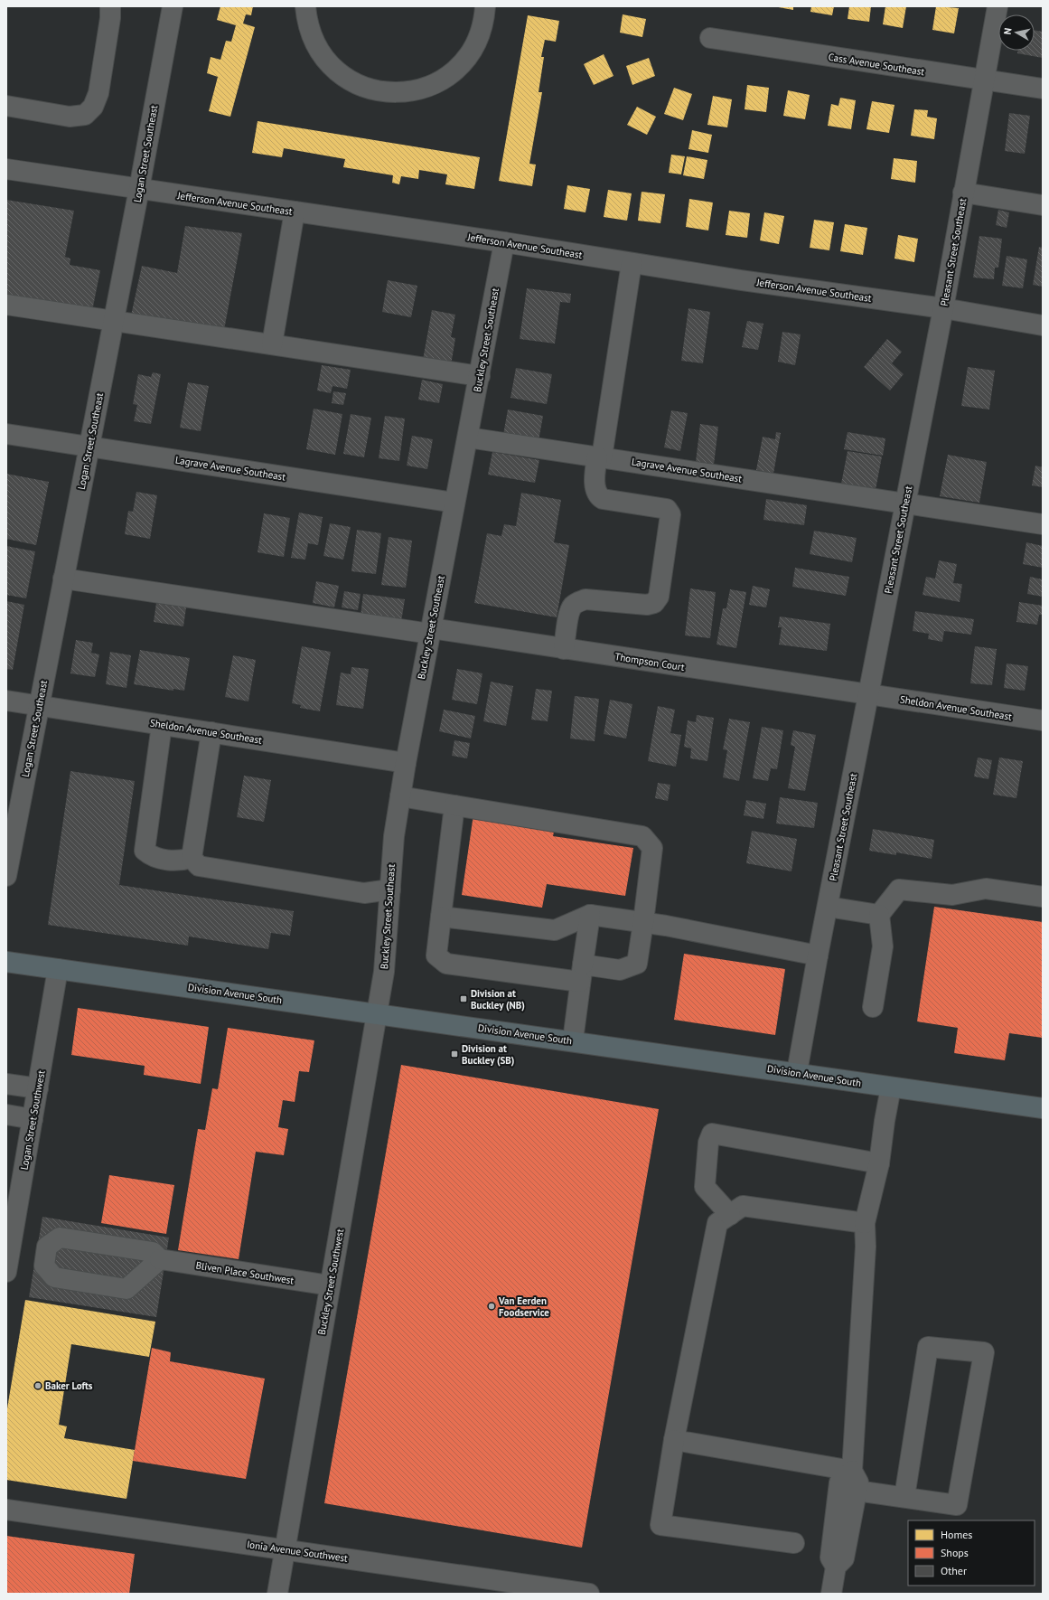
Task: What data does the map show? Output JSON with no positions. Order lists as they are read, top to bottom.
{
  "streets": {
    "main road": ["Division Avenue South"],
    "street": [
      "Cass Avenue Southeast",
      "Logan Street Southeast",
      "Jefferson Avenue Southeast",
      "Pleasant Street Southeast",
      "Buckley Street Southeast",
      "Lagrave Avenue Southeast",
      "Thompson Court",
      "Sheldon Avenue Southeast",
      "Logan Street Southwest",
      "Bliven Place Southwest",
      "Buckley Street Southwest",
      "Ionia Avenue Southwest"
    ]
  },
  "crossings": [
    ["Cass Avenue Southeast", "Pleasant Street Southeast"],
    ["Logan Street Southeast", "Jefferson Avenue Southeast"],
    ["Logan Street Southeast", "Lagrave Avenue Southeast"],
    ["Logan Street Southeast", "Thompson Court"],
    ["Logan Street Southeast", "Sheldon Avenue Southeast"],
    ["Jefferson Avenue Southeast", "Pleasant Street Southeast"],
    ["Jefferson Avenue Southeast", "Buckley Street Southeast"],
    ["Pleasant Street Southeast", "Lagrave Avenue Southeast"],
    ["Pleasant Street Southeast", "Thompson Court"],
    ["Pleasant Street Southeast", "Sheldon Avenue Southeast"],
    ["Pleasant Street Southeast", "Division Avenue South"],
    ["Buckley Street Southeast", "Lagrave Avenue Southeast"],
    ["Buckley Street Southeast", "Thompson Court"],
    ["Buckley Street Southeast", "Sheldon Avenue Southeast"],
    ["Buckley Street Southeast", "Division Avenue South"],
    ["Buckley Street Southeast", "Buckley Street Southwest"],
    ["Thompson Court", "Sheldon Avenue Southeast"],
    ["Division Avenue South", "Logan Street Southwest"],
    ["Division Avenue South", "Buckley Street Southwest"],
    ["Bliven Place Southwest", "Buckley Street Southwest"],
    ["Buckley Street Southwest", "Ionia Avenue Southwest"]
  ],
  "places": {
    "transit": ["Division at Buckley (NB)", "Division at Buckley (SB)"],
    "other": ["Van Eerden Foodservice", "Baker Lofts"]
  },
  "legend": ["Homes", "Shops", "Other"],
  "north": "left"
}
